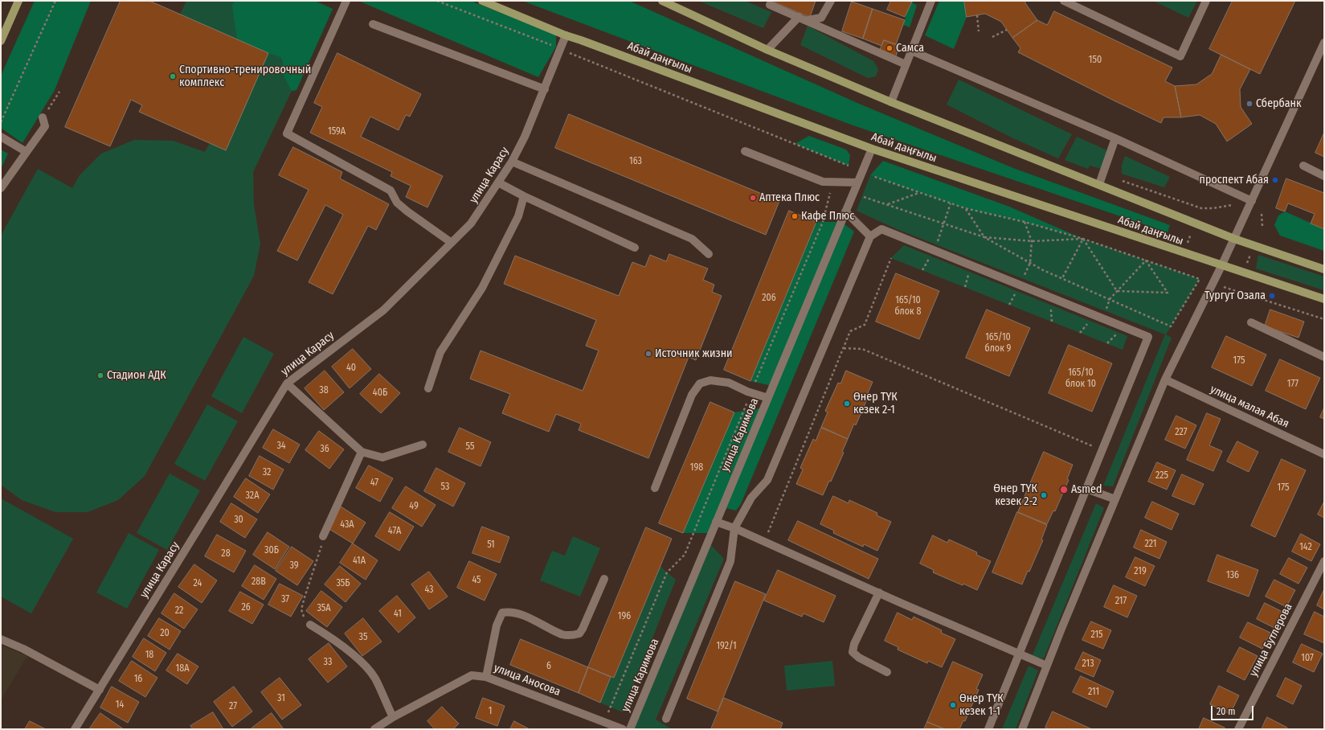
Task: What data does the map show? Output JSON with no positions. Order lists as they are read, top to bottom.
{
  "streets": {
    "main road": ["Абай даңғылы"],
    "street": [
      "улица Карасу",
      "улица малая Абая",
      "улица Каримова",
      "улица Бутлерова",
      "улица Аносова"
    ]
  },
  "crossings": [
    ["Абай даңғылы", "улица Карасу"],
    ["Абай даңғылы", "улица Каримова"]
  ],
  "places": [
    "Самса",
    "Спортивно-тренировочный комплекс",
    "Сбербанк",
    "проспект Абая",
    "Аптека Плюс",
    "Кафе Плюс",
    "Тургут Озала",
    "Источник жизни",
    "Стадион АДК",
    "Өнер ТҮК кезек 2-1",
    "Asmed",
    "Өнер ТҮК кезек 2-2",
    "Өнер ТҮК кезек 1-1"
  ],
  "house_numbers": [
    "150",
    "159А",
    "163",
    "206",
    "165/10 блок 8",
    "165/10 блок 9",
    "175",
    "40",
    "165/10 блок 10",
    "177",
    "38",
    "40Б",
    "227",
    "34",
    "55",
    "36",
    "198",
    "32",
    "225",
    "47",
    "53",
    "175",
    "32А",
    "49",
    "30",
    "43А",
    "47А",
    "221",
    "51",
    "142",
    "30Б",
    "28",
    "41А",
    "39",
    "219",
    "136",
    "45",
    "28В",
    "24",
    "35Б",
    "43",
    "37",
    "217",
    "26",
    "35А",
    "22",
    "41",
    "196",
    "20",
    "215",
    "35",
    "192/1",
    "18",
    "107",
    "33",
    "213",
    "6",
    "18А",
    "16",
    "211",
    "31",
    "14",
    "27",
    "1"
  ],
  "scale_bar": "20 m"
}
